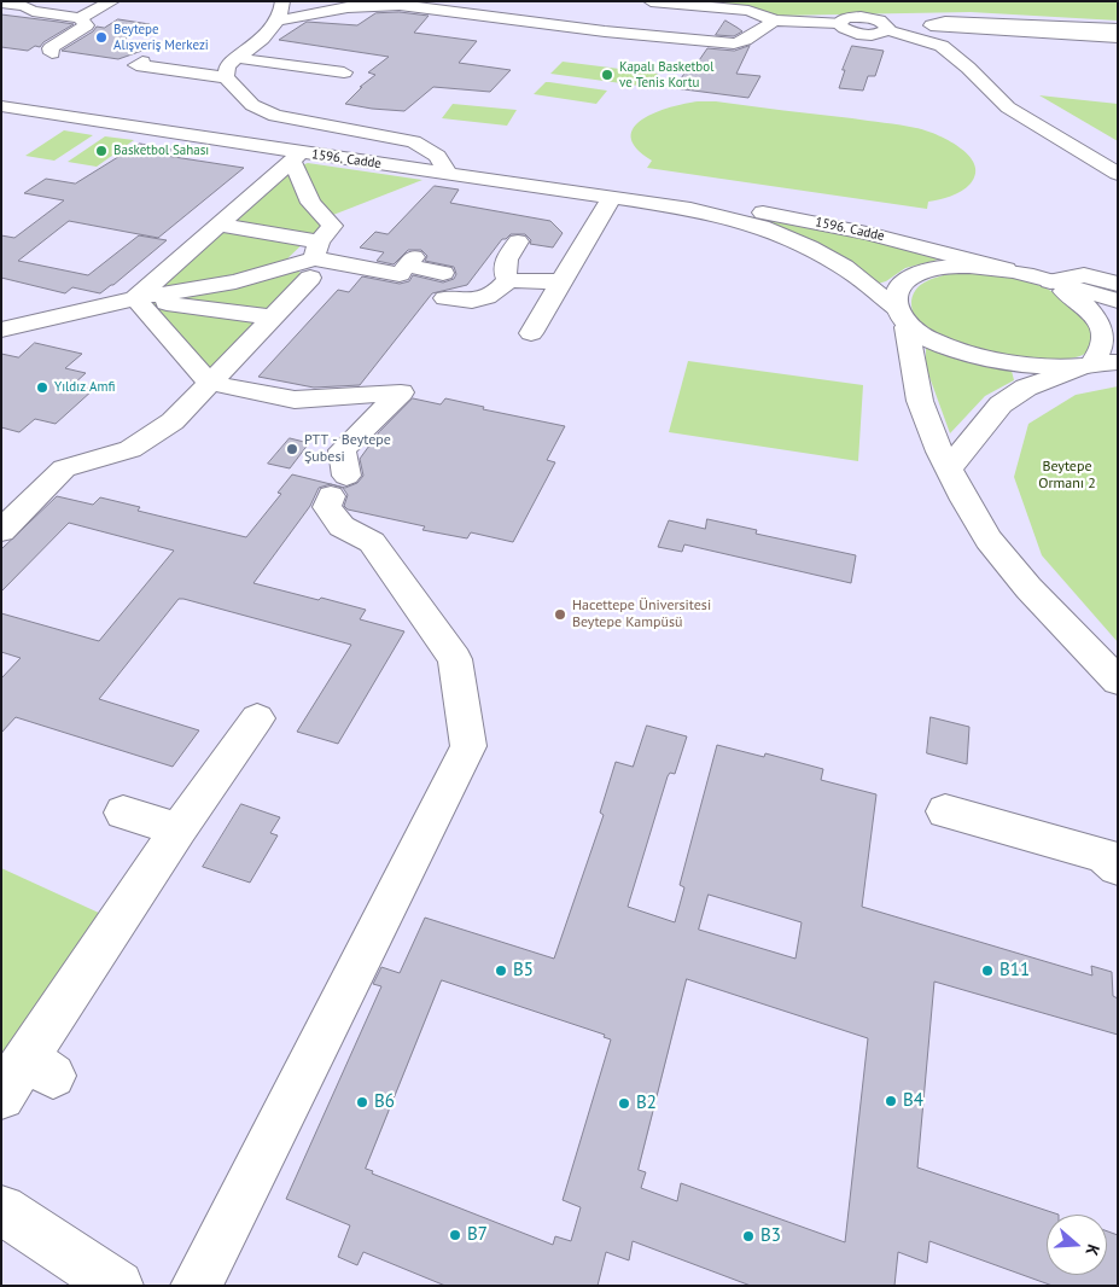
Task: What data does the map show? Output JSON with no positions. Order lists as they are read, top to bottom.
{
  "streets": {
    "street": ["1596. Cadde"]
  },
  "parks": ["Beytepe Ormanı 2"],
  "places": [
    "Beytepe Alışveriş Merkezi",
    "Kapalı Basketbol ve Tenis Kortu",
    "Basketbol Sahası",
    "Yıldız Amfi",
    "PTT - Beytepe Şubesi",
    "Hacettepe Üniversitesi Beytepe Kampüsü",
    "B5",
    "B11",
    "B4",
    "B6",
    "B2",
    "B7",
    "B3"
  ],
  "north": "right"
}
